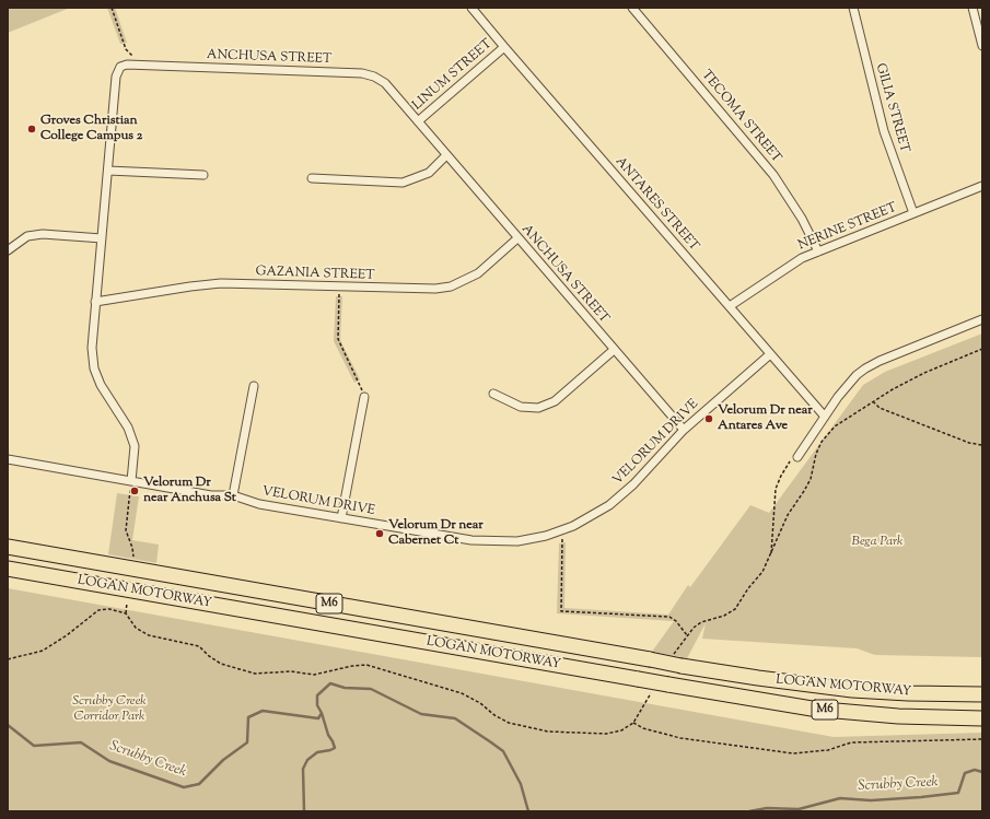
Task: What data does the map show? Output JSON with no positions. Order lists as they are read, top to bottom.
{
  "streets": {
    "highway": ["LOGAN MOTORWAY", "M6"],
    "street": [
      "ANCHUSA STREET",
      "LINUM STREET",
      "GILIA STREET",
      "TECOMA STREET",
      "ANTARES STREET",
      "NERINE STREET",
      "GAZANIA STREET",
      "VELORUM DRIVE"
    ]
  },
  "crossings": [
    ["ANCHUSA STREET", "LINUM STREET"],
    ["ANCHUSA STREET", "GAZANIA STREET"],
    ["ANCHUSA STREET", "VELORUM DRIVE"],
    ["LINUM STREET", "ANTARES STREET"],
    ["GILIA STREET", "NERINE STREET"],
    ["TECOMA STREET", "NERINE STREET"],
    ["ANTARES STREET", "NERINE STREET"],
    ["ANTARES STREET", "VELORUM DRIVE"]
  ],
  "water": ["Scrubby Creek"],
  "parks": ["Bega Park", "Scrubby Creek Corridor Park"],
  "places": [
    "Groves Christian College Campus 2",
    "Velorum Dr near Antares Ave",
    "Velorum Dr near Anchusa St",
    "Velorum Dr near Cabernet Ct"
  ]
}
